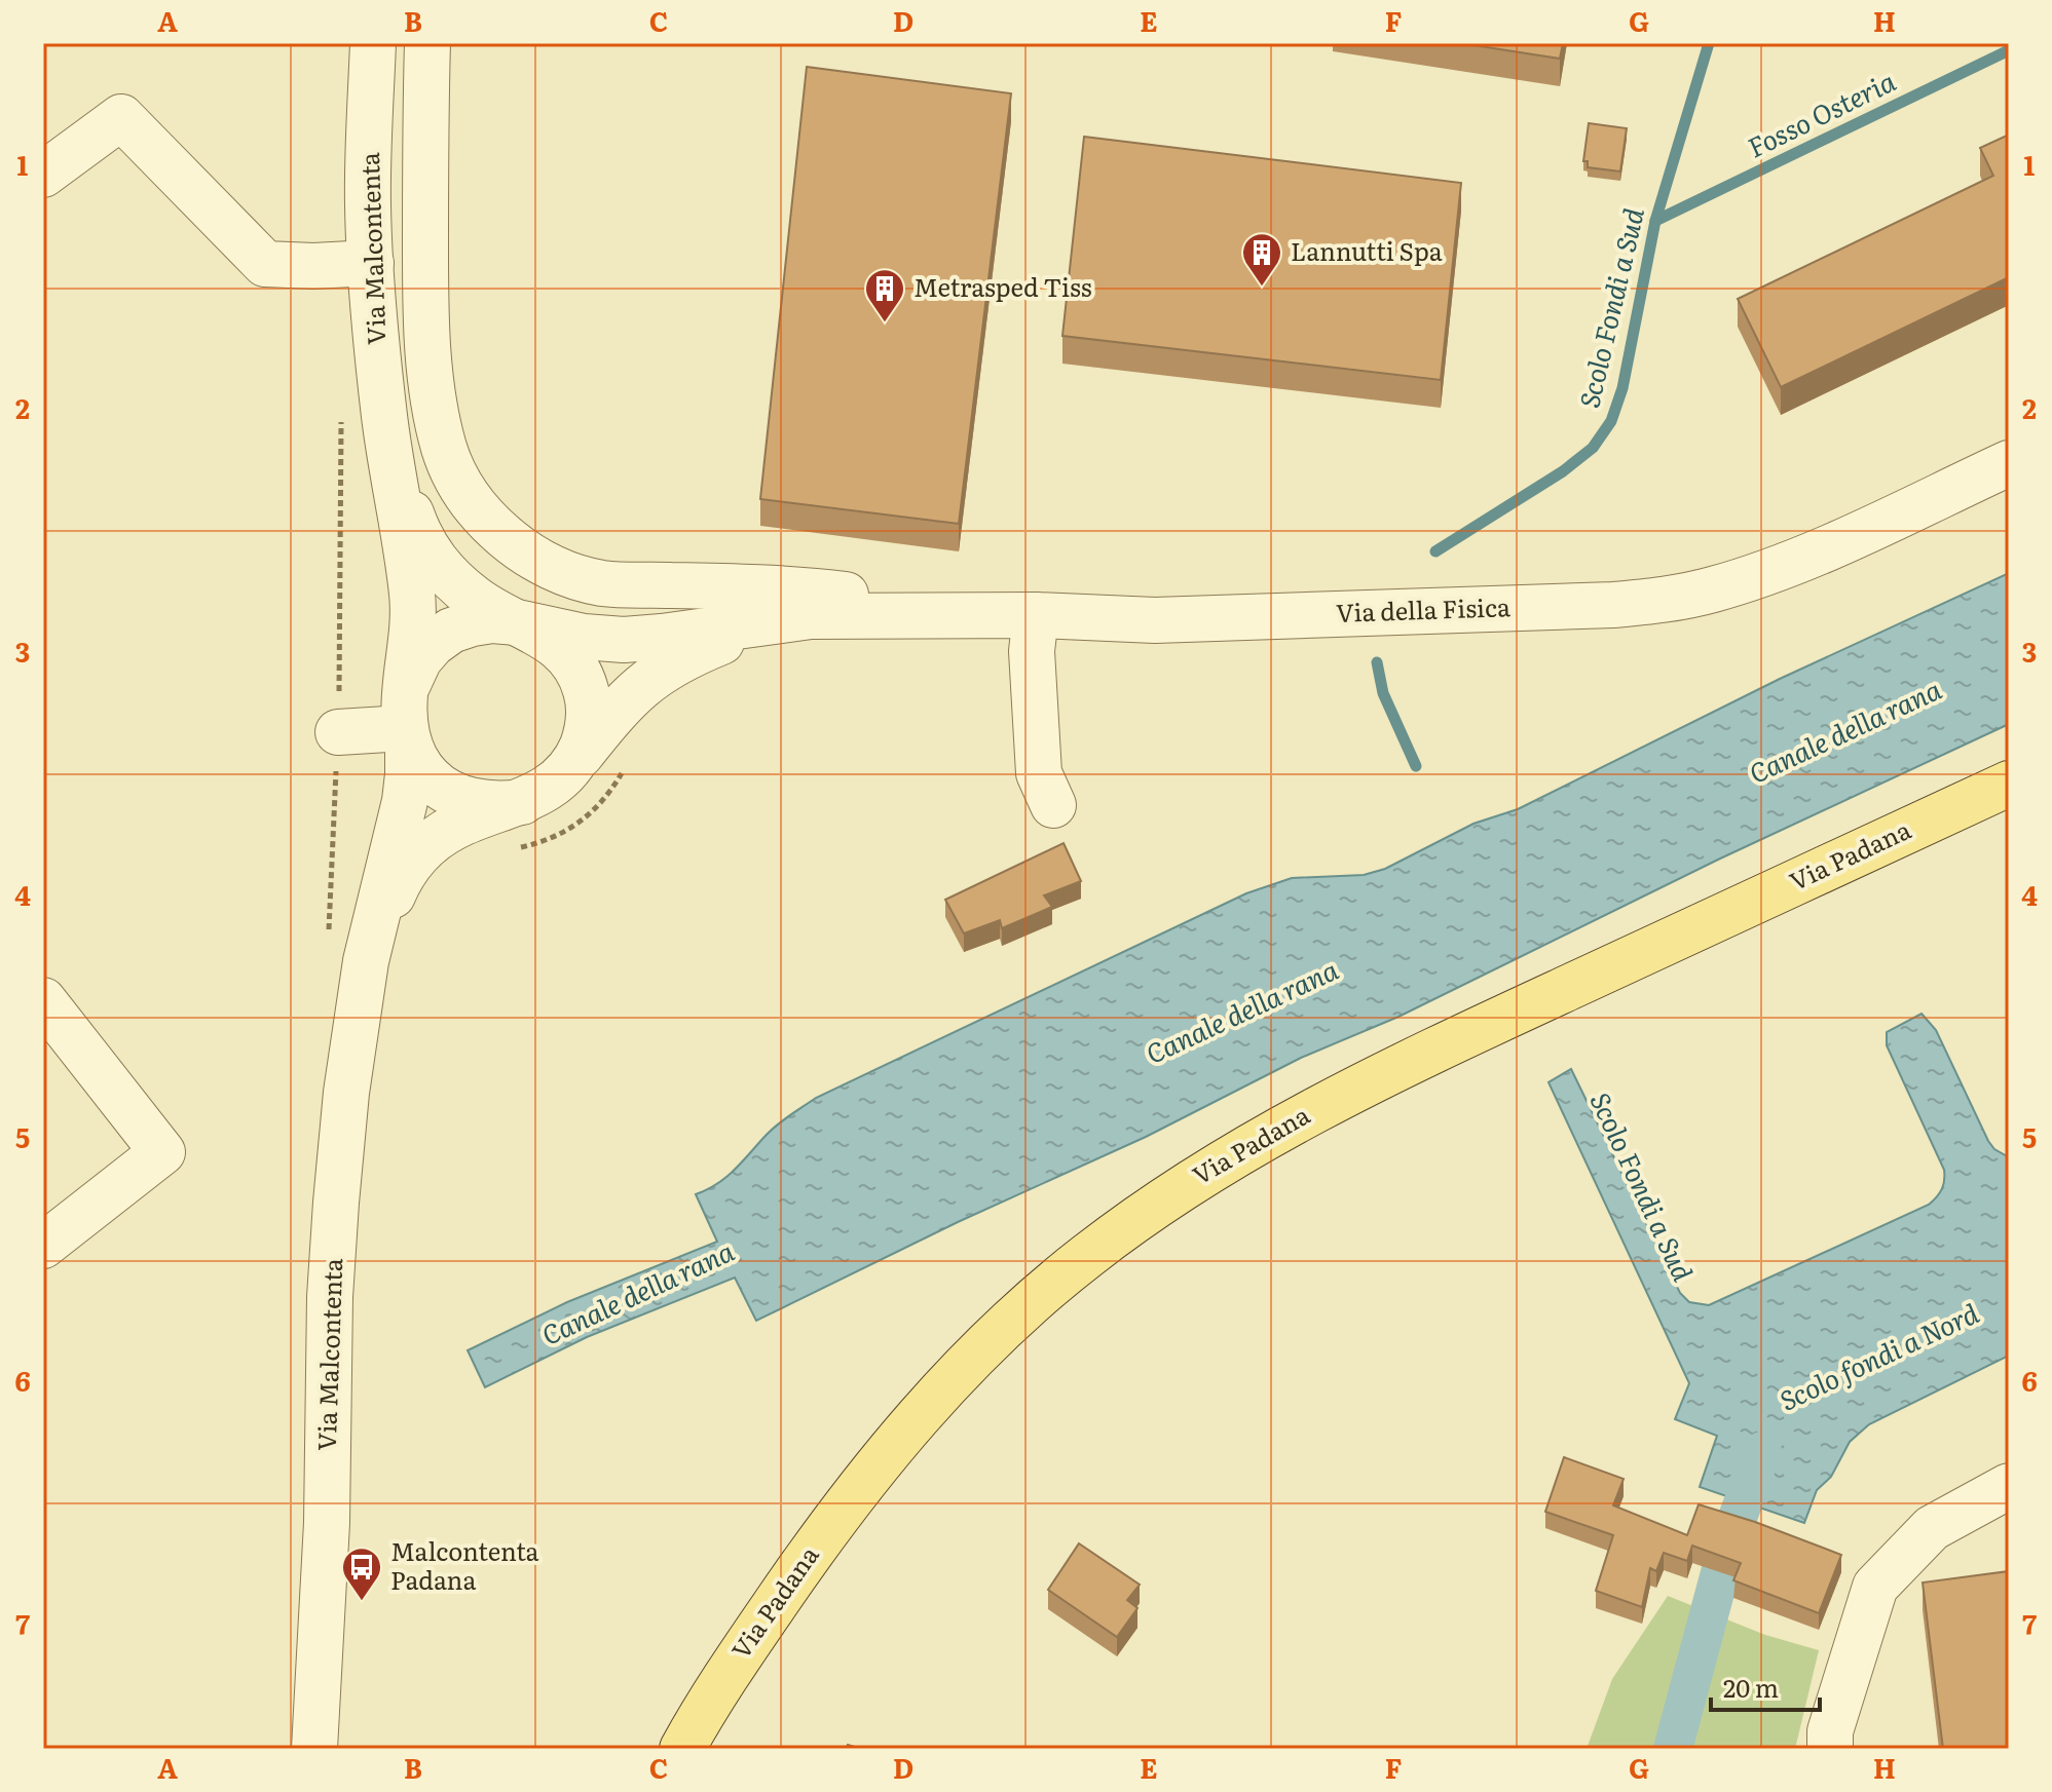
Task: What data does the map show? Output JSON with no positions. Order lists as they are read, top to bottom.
{
  "streets": {
    "main road": ["Via Padana"],
    "street": ["Via Malcontenta", "Via della Fisica"]
  },
  "crossings": [
    ["Via Malcontenta", "Via della Fisica"]
  ],
  "water": [
    "Fosso Osteria",
    "Scolo Fondi a Sud",
    "Canale della rana",
    "Scolo fondi a Nord"
  ],
  "places": {
    "building": ["Lannutti Spa", "Metrasped Tiss"],
    "bus stop": ["Malcontenta Padana"]
  },
  "scale_bar": "20 m",
  "grid": {
    "columns": [
      "A",
      "B",
      "C",
      "D",
      "E",
      "F",
      "G",
      "H"
    ],
    "rows": [
      "1",
      "2",
      "3",
      "4",
      "5",
      "6",
      "7"
    ]
  }
}
